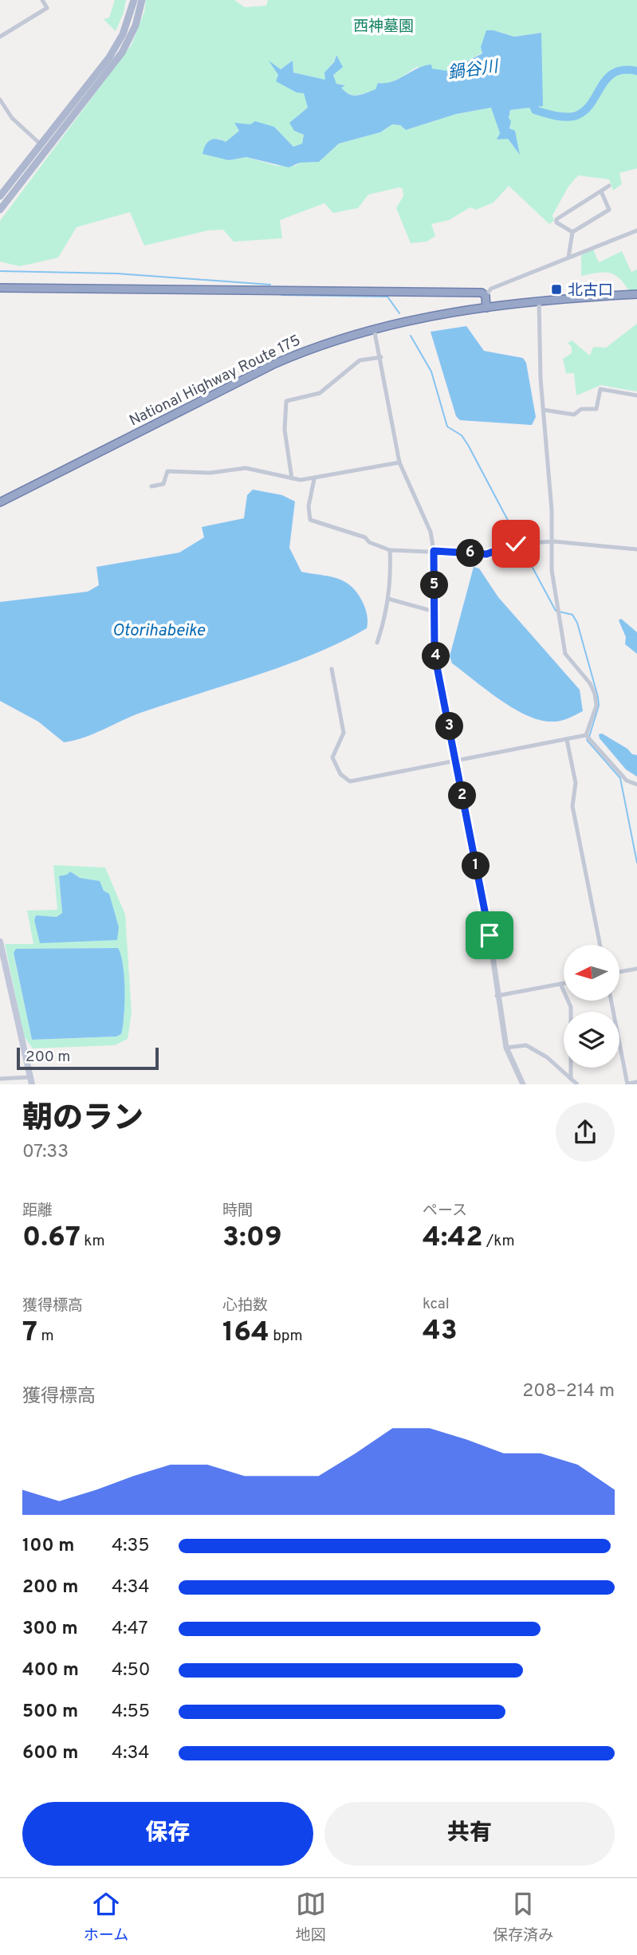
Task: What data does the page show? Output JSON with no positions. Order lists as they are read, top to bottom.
{
  "streets": {
    "highway": ["National Highway Route 175"]
  },
  "water": ["鍋谷川", "Otorihabeike"],
  "parks": ["西神墓園"],
  "places": {
    "transit": ["北古口"]
  },
  "scale_bar": "200 m",
  "north": "left",
  "page": {
    "pins": [
      "6",
      "5",
      "4",
      "3",
      "2",
      "1"
    ],
    "scale": "200 m",
    "heading": ["朝のラン", "07:33"],
    "stats": [
      ["距離", "0.67 km"],
      ["時間", "3:09"],
      ["ペース", "4:42 /km"],
      ["獲得標高", "7 m"],
      ["心拍数", "164 bpm"],
      ["kcal", "43"]
    ],
    "chart": ["獲得標高", "208–214 m"],
    "list": [
      {
        "name": "100 m",
        "note": "4:35"
      },
      {
        "name": "200 m",
        "note": "4:34"
      },
      {
        "name": "300 m",
        "note": "4:47"
      },
      {
        "name": "400 m",
        "note": "4:50"
      },
      {
        "name": "500 m",
        "note": "4:55"
      },
      {
        "name": "600 m",
        "note": "4:34"
      }
    ],
    "buttons": ["保存", "共有"],
    "tabs": ["ホーム", "地図", "保存済み"]
  }
}
